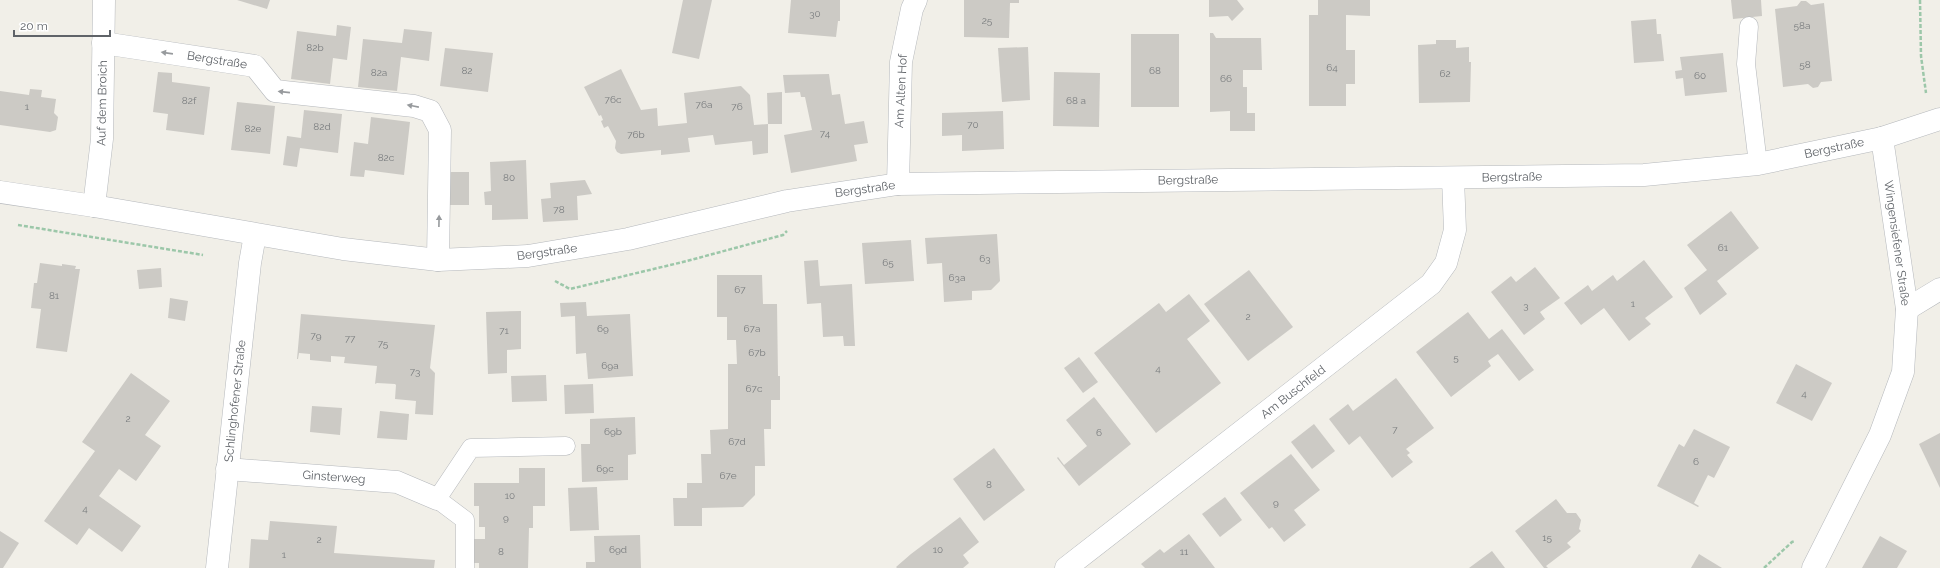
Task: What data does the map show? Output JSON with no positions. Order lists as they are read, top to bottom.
{
  "streets": {
    "street": [
      "Bergstraße",
      "Am Alten Hof",
      "Auf dem Broich",
      "Wingensiefener Straße",
      "Am Buschfeld",
      "Schlinghofener Straße",
      "Ginsterweg"
    ]
  },
  "crossings": [
    ["Bergstraße", "Am Alten Hof"],
    ["Bergstraße", "Auf dem Broich"],
    ["Bergstraße", "Wingensiefener Straße"],
    ["Bergstraße", "Am Buschfeld"],
    ["Bergstraße", "Schlinghofener Straße"],
    ["Schlinghofener Straße", "Ginsterweg"]
  ],
  "house_numbers": [
    "30",
    "25",
    "58a",
    "82b",
    "58",
    "64",
    "82",
    "68",
    "82a",
    "62",
    "60",
    "66",
    "76c",
    "82f",
    "68 a",
    "76a",
    "1",
    "76",
    "70",
    "82d",
    "82e",
    "74",
    "76b",
    "82c",
    "80",
    "78",
    "61",
    "63",
    "65",
    "63a",
    "67",
    "81",
    "1",
    "3",
    "2",
    "69",
    "67a",
    "71",
    "79",
    "77",
    "75",
    "67b",
    "5",
    "69a",
    "4",
    "73",
    "67c",
    "4",
    "2",
    "7",
    "69b",
    "6",
    "67d",
    "6",
    "69c",
    "67e",
    "8",
    "10",
    "9",
    "4",
    "9",
    "15",
    "2",
    "69d",
    "10",
    "8",
    "11",
    "1"
  ],
  "scale_bar": "20 m"
}
